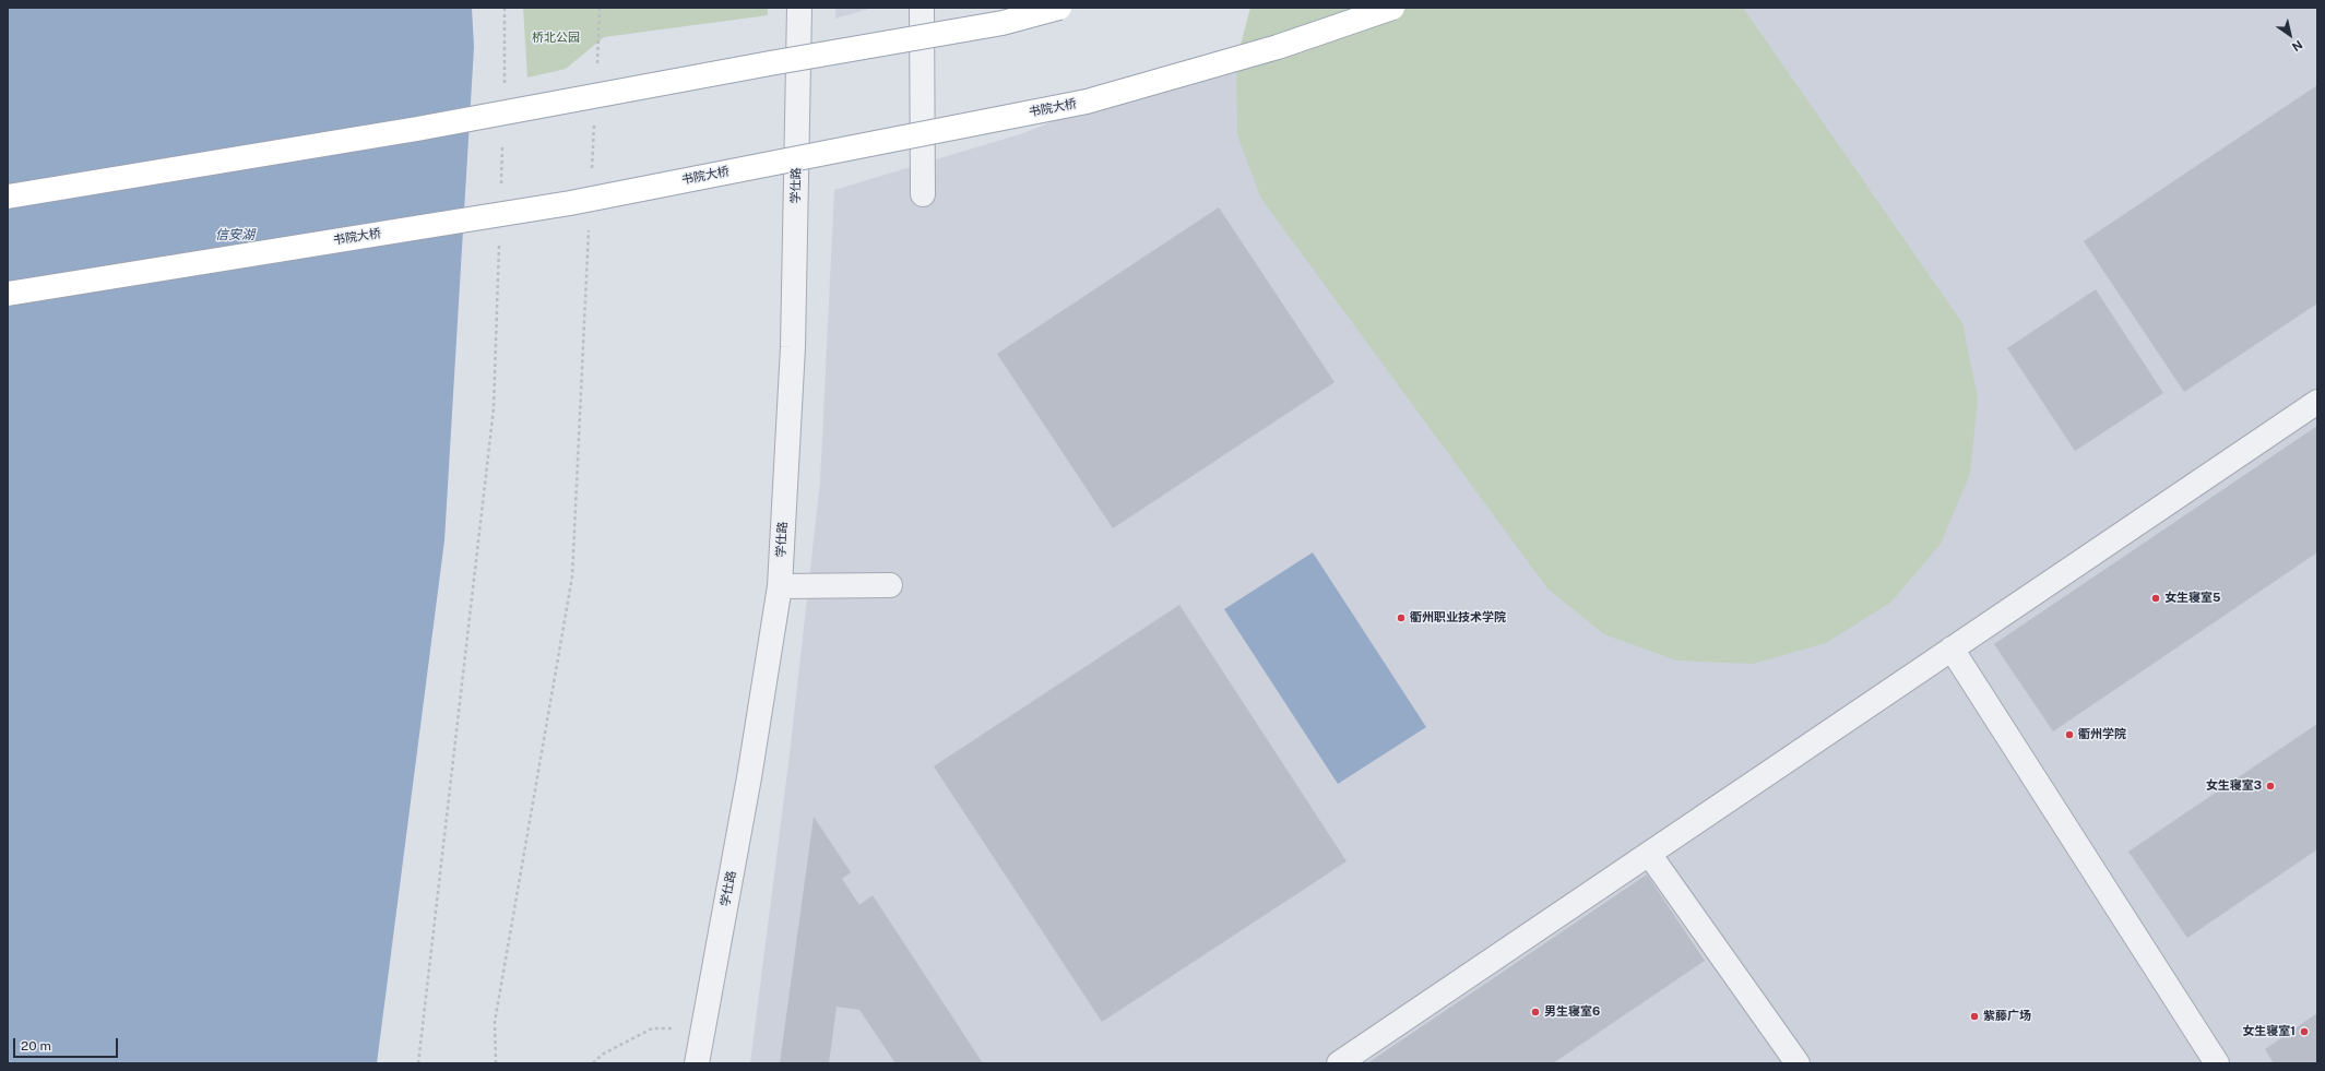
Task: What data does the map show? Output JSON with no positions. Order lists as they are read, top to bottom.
{
  "streets": {
    "main road": ["书院大桥"],
    "street": ["学仕路"]
  },
  "water": ["信安湖"],
  "parks": ["桥北公园"],
  "places": [
    "女生寝室5",
    "衢州职业技术学院",
    "衢州学院",
    "女生寝室3",
    "男生寝室6",
    "紫藤广场",
    "女生寝室1"
  ],
  "scale_bar": "20 m",
  "north": "bottom right"
}
